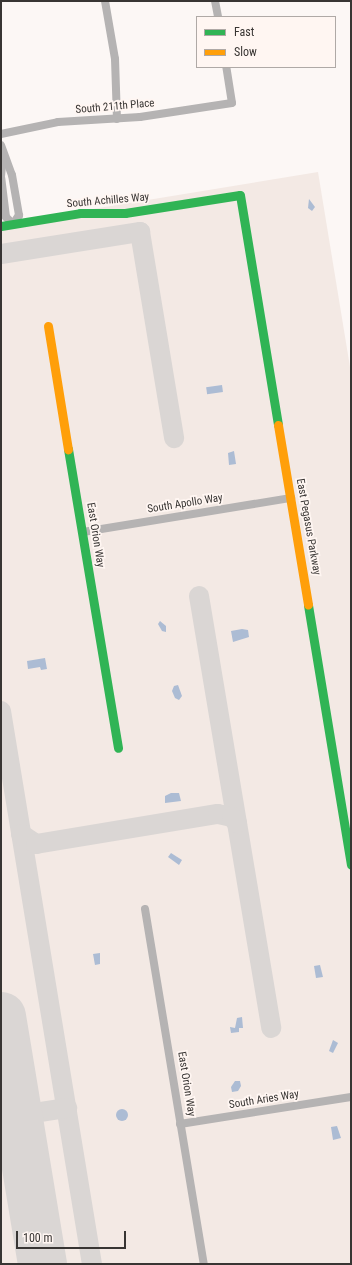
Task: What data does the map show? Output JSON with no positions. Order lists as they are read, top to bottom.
{
  "streets": {
    "street": [
      "South 211th Place",
      "South Achilles Way",
      "South Apollo Way",
      "East Pegasus Parkway",
      "East Orion Way",
      "South Aries Way"
    ]
  },
  "crossings": [
    ["South Achilles Way", "East Pegasus Parkway"],
    ["South Apollo Way", "East Pegasus Parkway"],
    ["South Apollo Way", "East Orion Way"],
    ["East Orion Way", "South Aries Way"]
  ],
  "legend": ["Fast", "Slow"],
  "scale_bar": "100 m"
}
